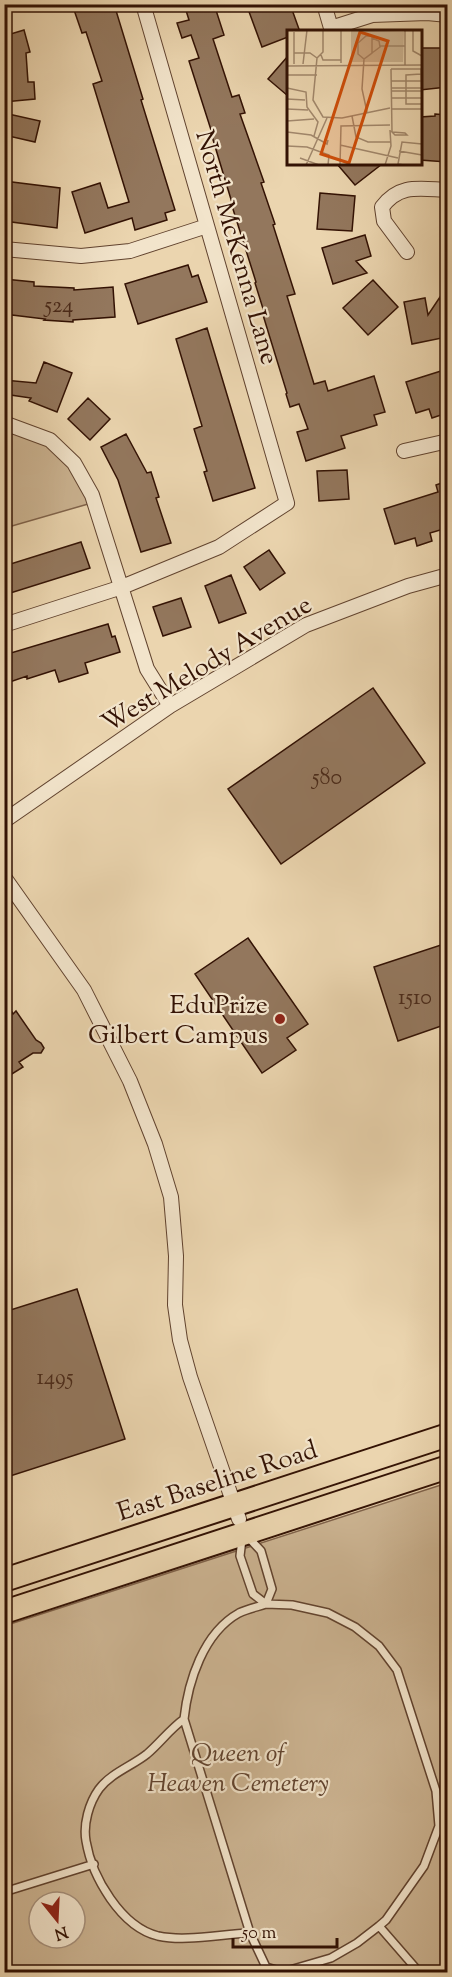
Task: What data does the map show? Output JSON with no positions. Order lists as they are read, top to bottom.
{
  "streets": {
    "main road": ["East Baseline Road"],
    "street": ["North McKenna Lane", "West Melody Avenue"]
  },
  "parks": ["Queen of Heaven Cemetery"],
  "places": ["EduPrize Gilbert Campus"],
  "house_numbers": [
    "524",
    "580",
    "1510",
    "1495"
  ],
  "scale_bar": "50 m",
  "north": "bottom"
}
